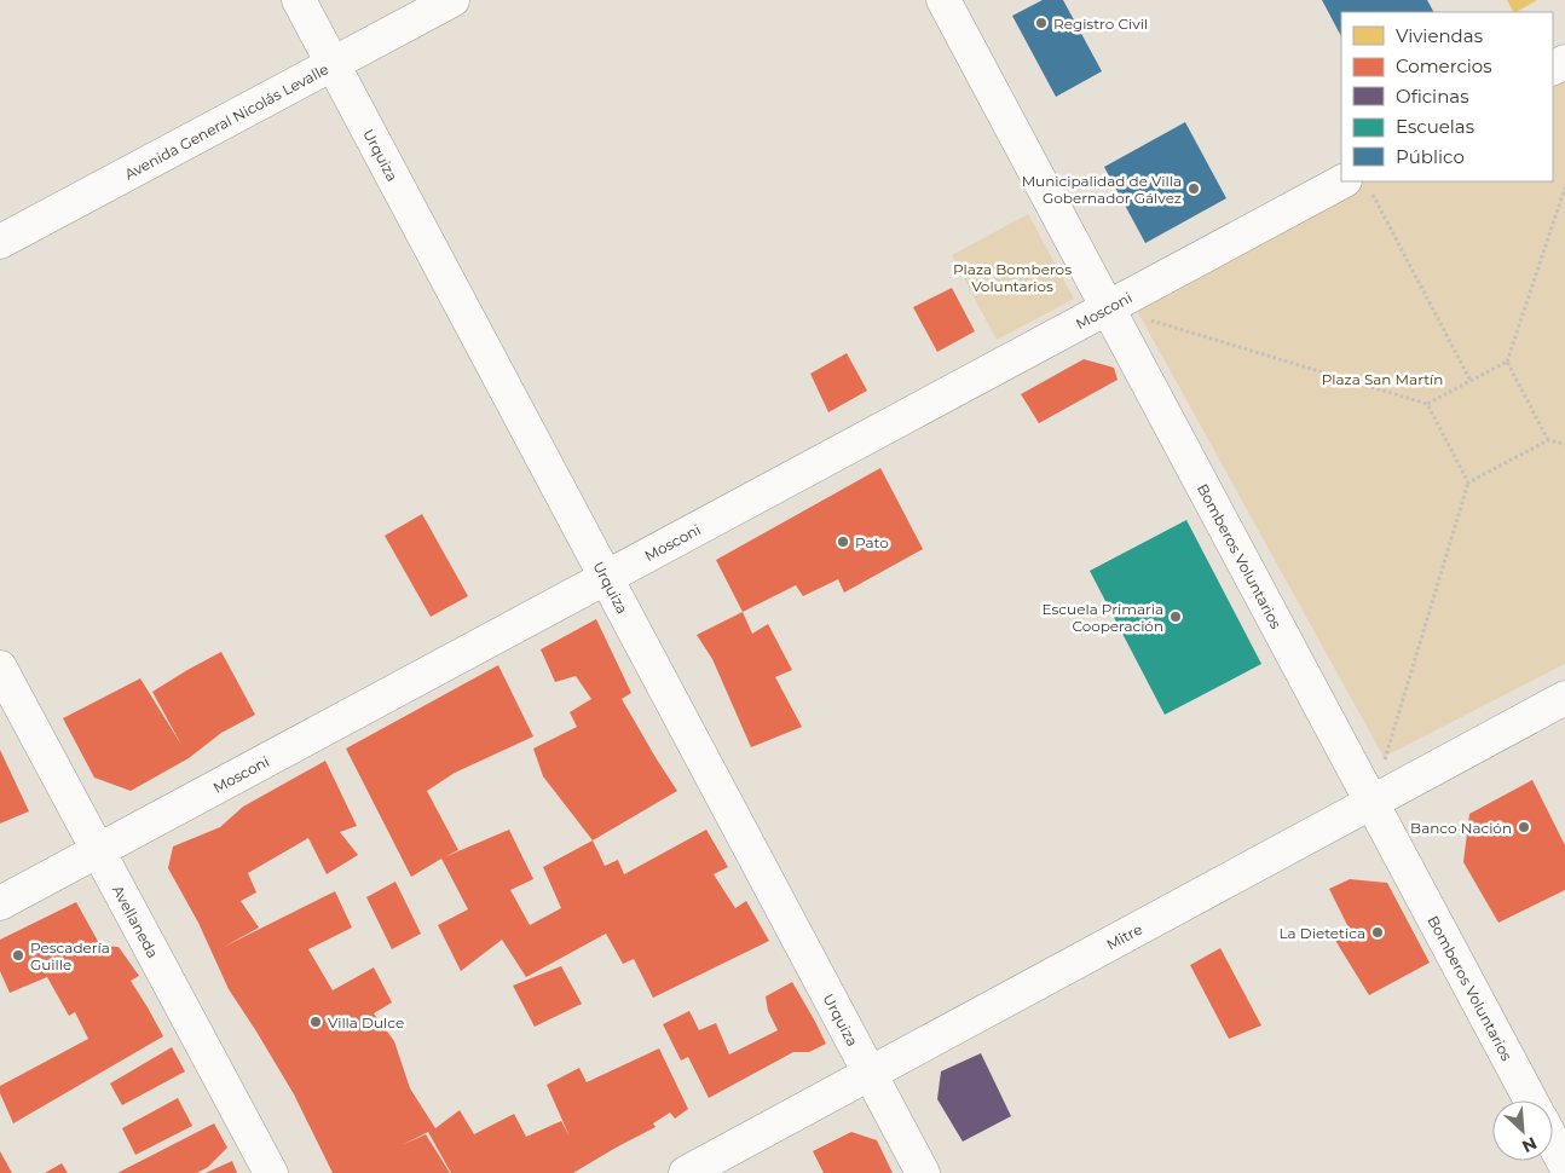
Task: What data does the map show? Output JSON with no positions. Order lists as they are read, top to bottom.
{
  "streets": {
    "street": [
      "Avenida General Nicolás Levalle",
      "Urquiza",
      "Mosconi",
      "Bomberos Voluntarios",
      "Avellaneda",
      "Mitre"
    ]
  },
  "crossings": [
    ["Avenida General Nicolás Levalle", "Urquiza"],
    ["Urquiza", "Mosconi"],
    ["Urquiza", "Mitre"],
    ["Mosconi", "Bomberos Voluntarios"],
    ["Mosconi", "Avellaneda"],
    ["Bomberos Voluntarios", "Mitre"]
  ],
  "parks": ["Plaza Bomberos Voluntarios", "Plaza San Martín"],
  "places": [
    "Registro Civil",
    "Municipalidad de Villa Gobernador Gálvez",
    "Pato",
    "Escuela Primaria Cooperación",
    "Banco Nación",
    "La Dietetica",
    "Pescadería Guille",
    "Villa Dulce"
  ],
  "legend": [
    "Viviendas",
    "Comercios",
    "Oficinas",
    "Escuelas",
    "Público"
  ],
  "north": "bottom right"
}
